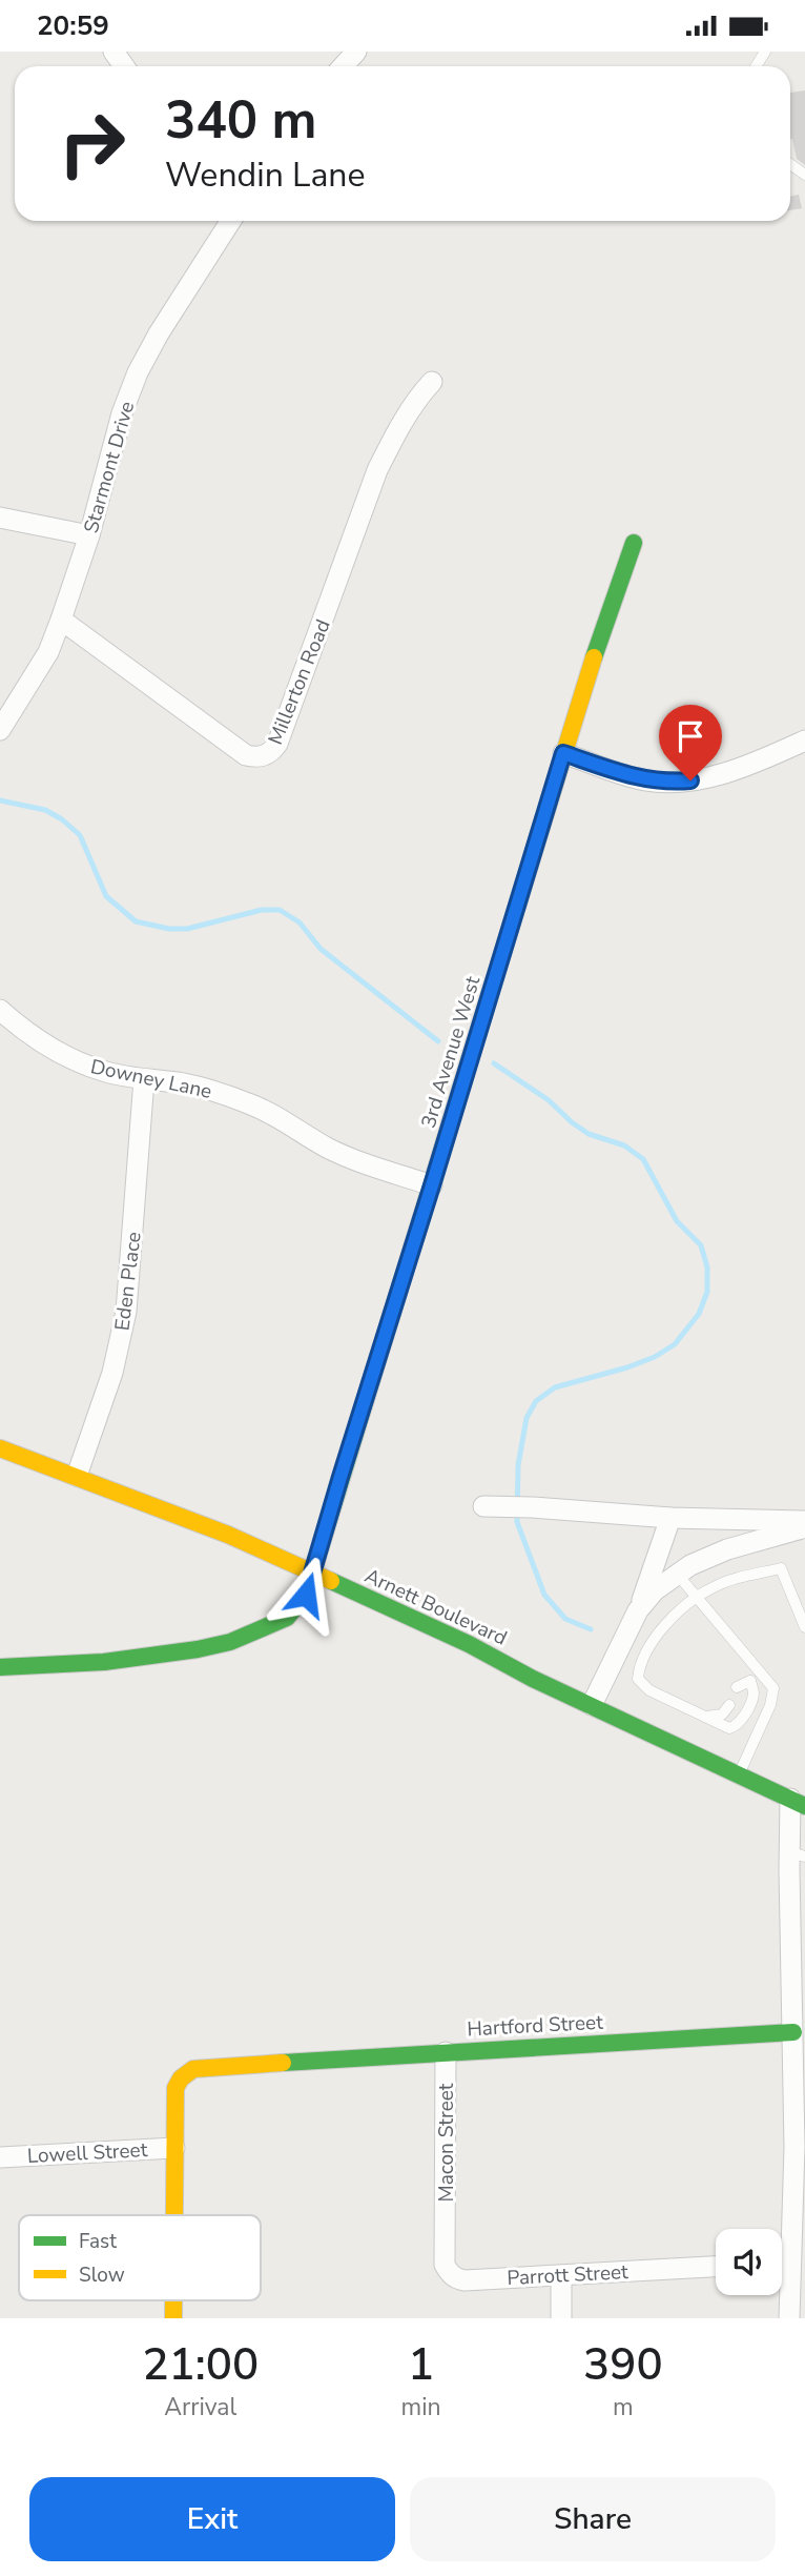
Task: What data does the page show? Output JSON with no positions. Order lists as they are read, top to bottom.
{
  "streets": {
    "street": [
      "Starmont Drive",
      "Millerton Road",
      "3rd Avenue West",
      "Downey Lane",
      "Eden Place",
      "Arnett Boulevard",
      "Hartford Street",
      "Macon Street",
      "Lowell Street",
      "Parrott Street"
    ]
  },
  "crossings": [
    ["Starmont Drive", "Millerton Road"],
    ["3rd Avenue West", "Downey Lane"],
    ["3rd Avenue West", "Arnett Boulevard"],
    ["Downey Lane", "Eden Place"],
    ["Eden Place", "Arnett Boulevard"],
    ["Hartford Street", "Macon Street"],
    ["Hartford Street", "Lowell Street"],
    ["Macon Street", "Parrott Street"]
  ],
  "legend": ["Fast", "Slow"],
  "page": {
    "status": "20:59",
    "turn": ["340 m", "Wendin Lane"],
    "eta": [
      "21:00",
      "Arrival",
      "1",
      "min",
      "390",
      "m"
    ],
    "buttons": ["Exit", "Share"]
  }
}
